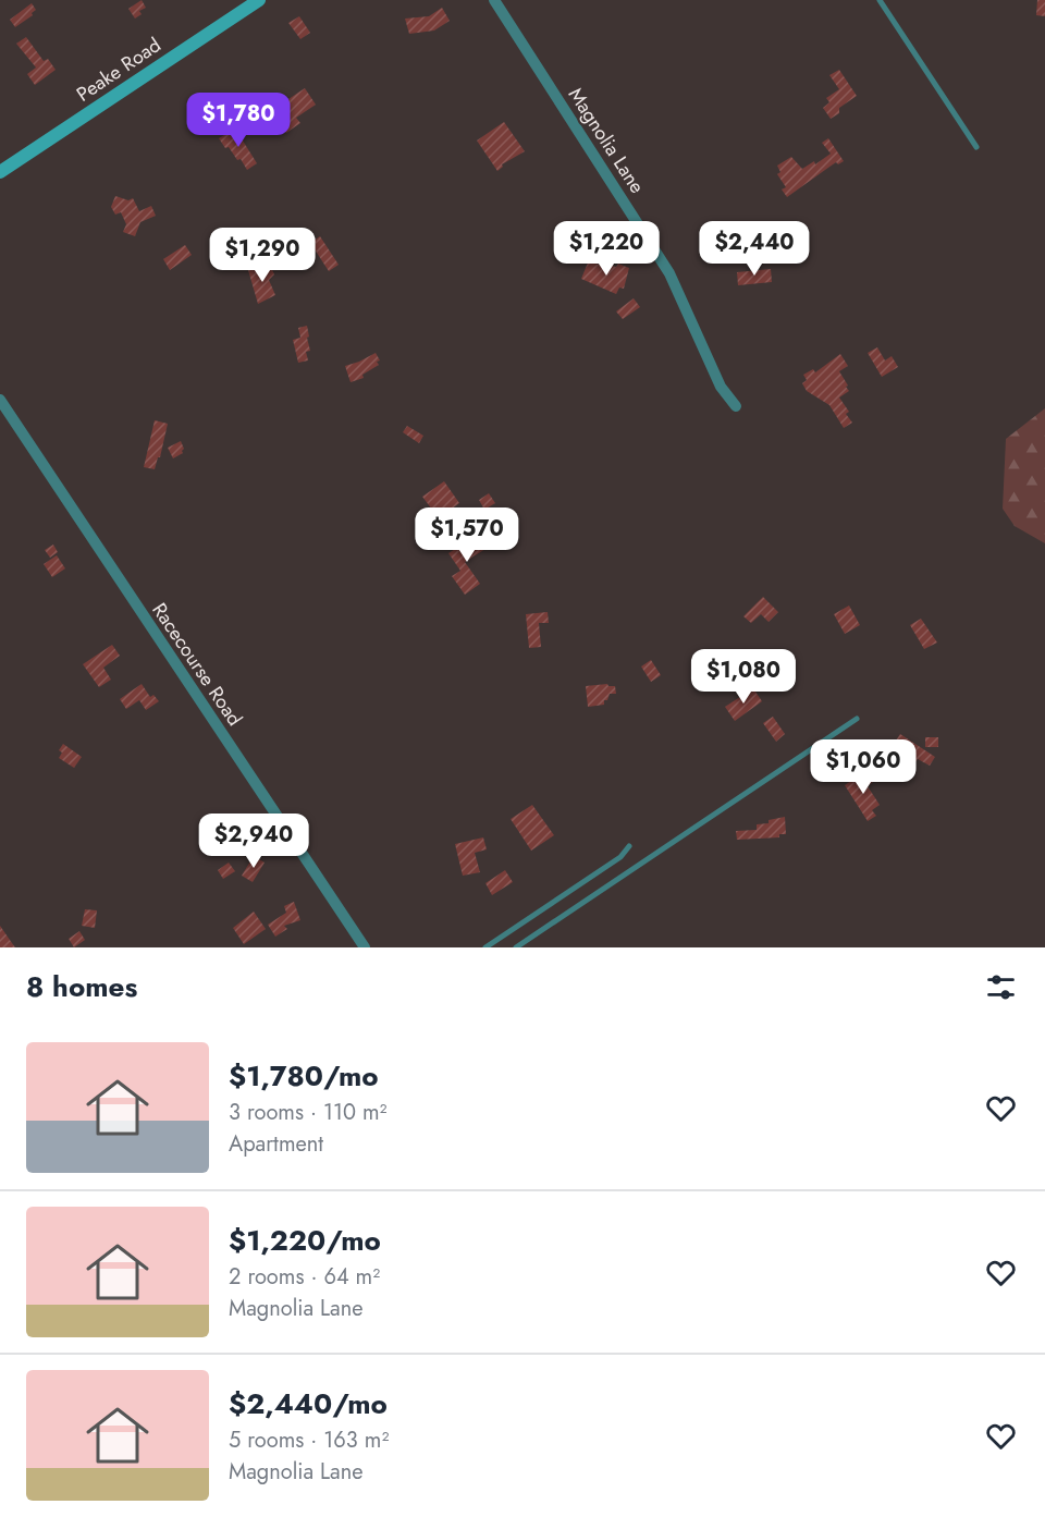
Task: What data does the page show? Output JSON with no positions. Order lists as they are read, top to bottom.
{
  "streets": {
    "street": ["Peake Road", "Magnolia Lane", "Racecourse Road"]
  },
  "page": {
    "price": [
      "$1,780",
      "$1,220",
      "$2,440",
      "$1,290",
      "$1,570",
      "$1,080",
      "$1,060",
      "$2,940"
    ],
    "heading": "8 homes",
    "list": [
      {
        "name": "$1,780/mo",
        "note": "3 rooms · 110 m² · Apartment"
      },
      {
        "name": "$1,220/mo",
        "note": "2 rooms · 64 m² · Magnolia Lane"
      },
      {
        "name": "$2,440/mo",
        "note": "5 rooms · 163 m² · Magnolia Lane"
      }
    ]
  }
}
